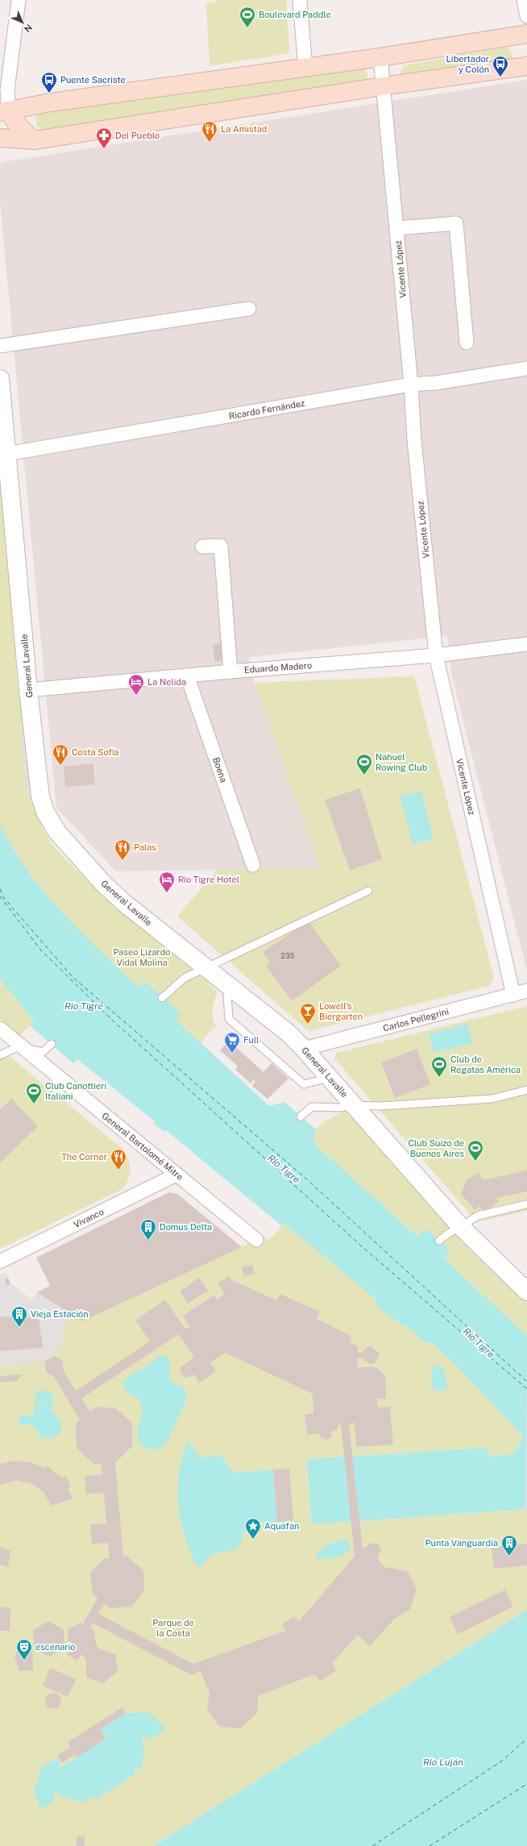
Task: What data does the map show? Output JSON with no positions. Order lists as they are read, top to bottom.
{
  "streets": {
    "street": [
      "Vicente López",
      "Ricardo Fernández",
      "General Lavalle",
      "Eduardo Madero",
      "Boena",
      "Carlos Pellegrini",
      "General Bartolomé Mitre",
      "Vivanco"
    ]
  },
  "crossings": [
    ["Vicente López", "Ricardo Fernández"],
    ["Vicente López", "Eduardo Madero"],
    ["Vicente López", "Carlos Pellegrini"],
    ["Ricardo Fernández", "General Lavalle"],
    ["General Lavalle", "Eduardo Madero"],
    ["General Lavalle", "Carlos Pellegrini"],
    ["Eduardo Madero", "Boena"],
    ["General Bartolomé Mitre", "Vivanco"]
  ],
  "water": ["Río Tigre", "Río Luján"],
  "parks": ["Paseo Lizardo Vidal Molina", "Parque de la Costa"],
  "places": {
    "sports": [
      "Boulevard Paddle",
      "Nahuel Rowing Club",
      "Club de Regatas América",
      "Club Canottieri Italiani",
      "Club Suizo de Buenos Aires"
    ],
    "bus stop": ["Libertador y Colón", "Puente Sacriste"],
    "restaurant": [
      "La Amistad",
      "Costa Sofía",
      "Palas",
      "The Corner"
    ],
    "pharmacy": ["Del Pueblo"],
    "hotel": ["La Nelida", "Río Tigre Hotel"],
    "bar": ["Lowell's Biergarten"],
    "supermarket": ["Full"],
    "building": ["Domus Delta", "Vieja Estación", "Punta Vanguardia"],
    "place": ["Aquafan"],
    "theatre": ["escenario"]
  },
  "house_numbers": ["235"],
  "north": "bottom right"
}
